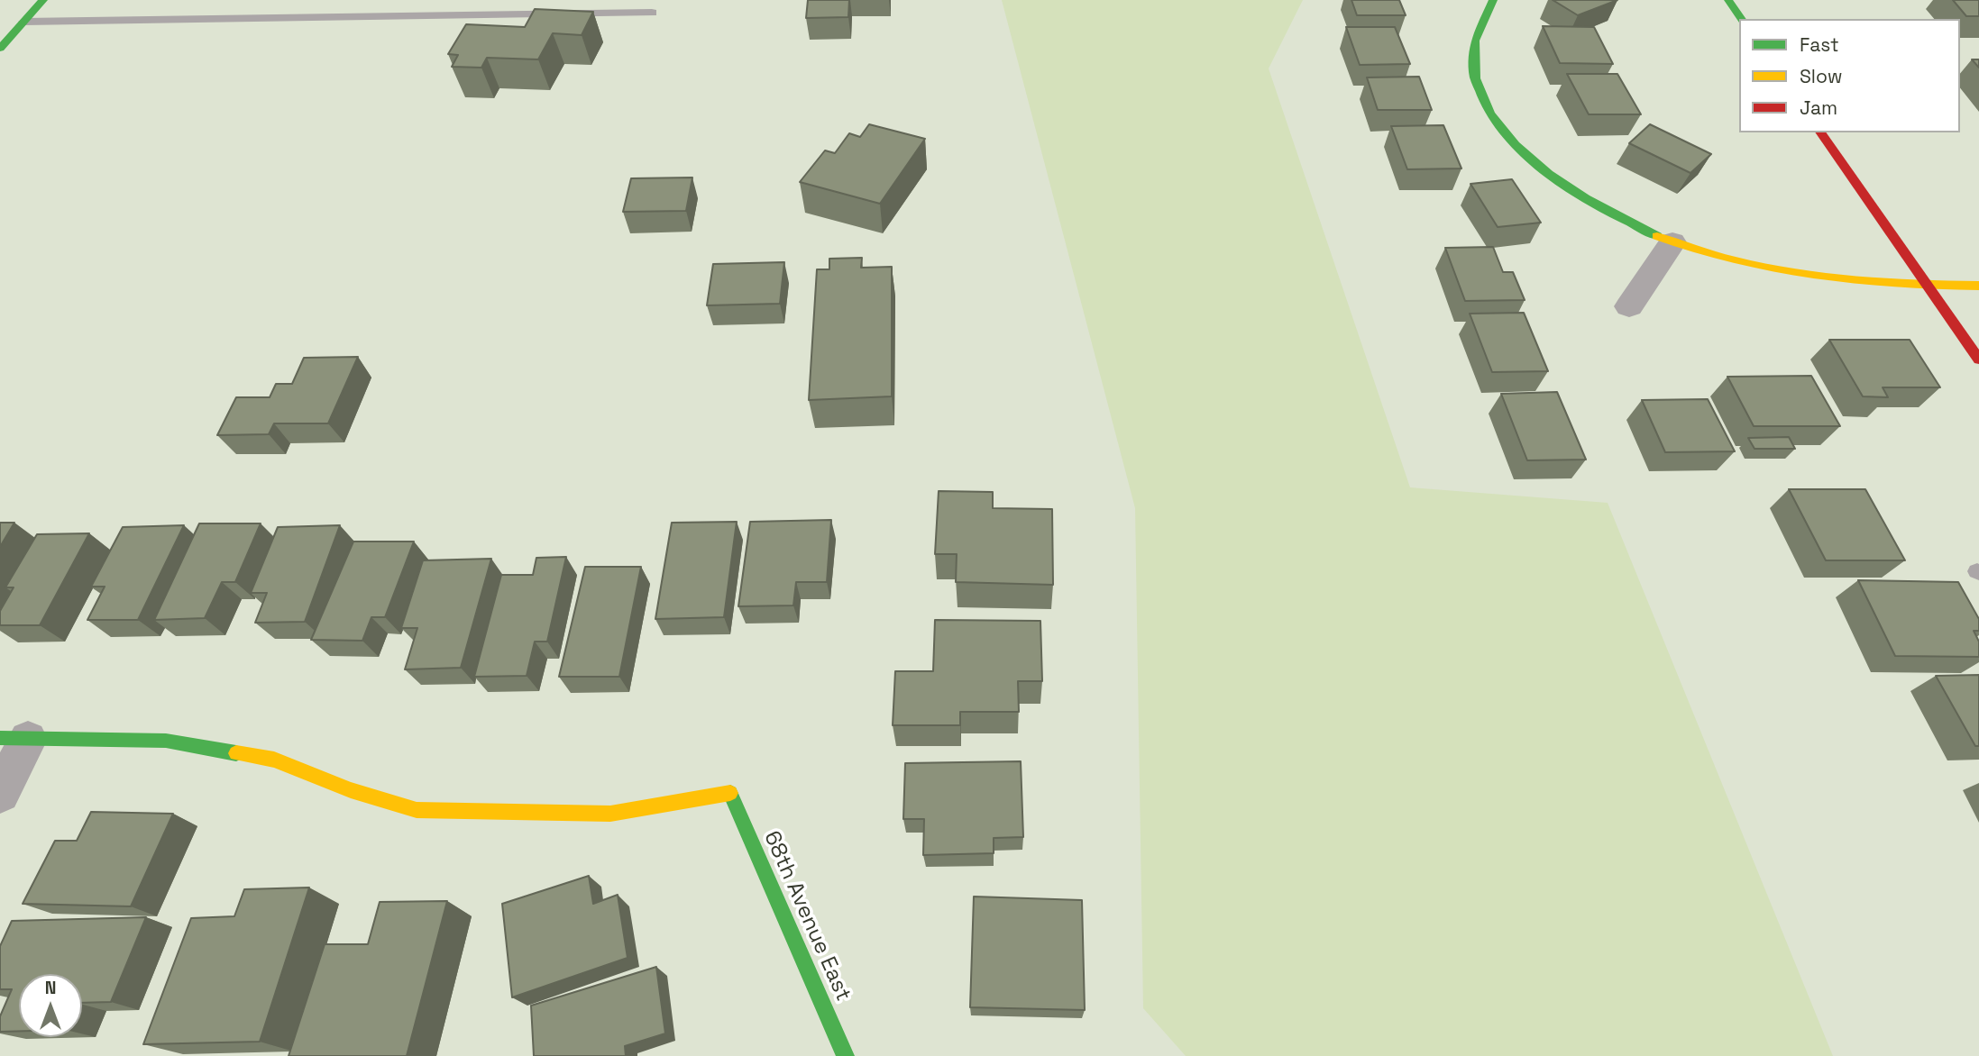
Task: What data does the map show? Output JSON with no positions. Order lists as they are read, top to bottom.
{
  "streets": {
    "street": ["68th Avenue East"]
  },
  "legend": ["Fast", "Slow", "Jam"],
  "north": "top"
}
